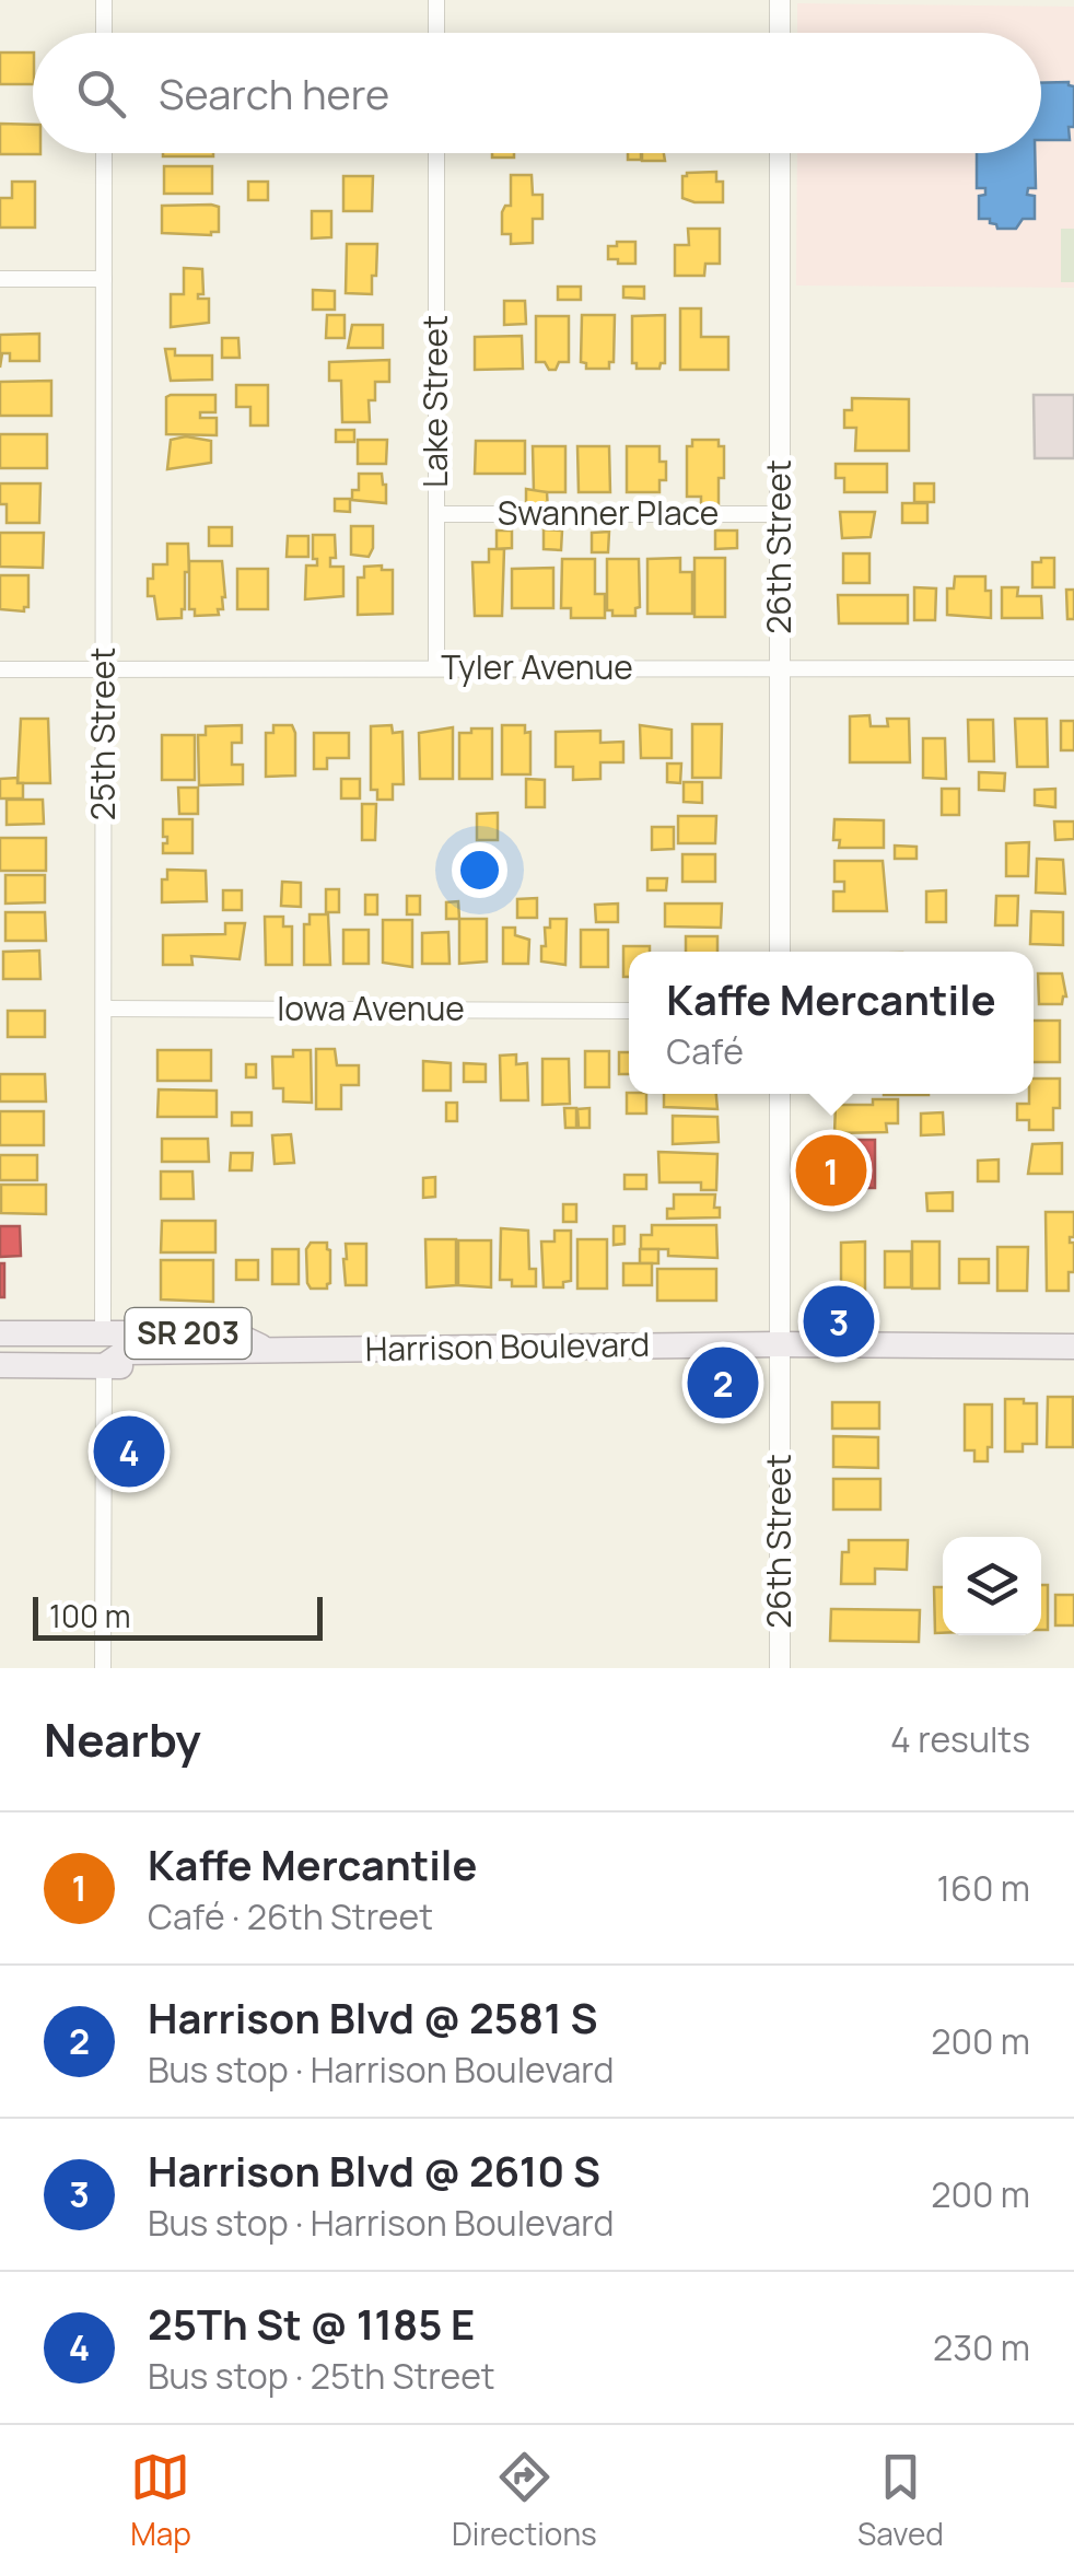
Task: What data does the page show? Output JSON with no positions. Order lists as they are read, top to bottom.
{
  "streets": {
    "main road": ["SR 203", "Harrison Boulevard"],
    "street": [
      "Lake Street",
      "Swanner Place",
      "26th Street",
      "Tyler Avenue",
      "25th Street",
      "Iowa Avenue"
    ]
  },
  "crossings": [
    ["Lake Street", "Swanner Place"],
    ["Lake Street", "Tyler Avenue"],
    ["Swanner Place", "26th Street"],
    ["26th Street", "Tyler Avenue"],
    ["26th Street", "Harrison Boulevard"],
    ["Tyler Avenue", "25th Street"],
    ["25th Street", "Iowa Avenue"],
    ["25th Street", "Harrison Boulevard"]
  ],
  "scale_bar": "100 m",
  "page": {
    "search": "Search here",
    "popup": ["Kaffe Mercantile", "Café"],
    "pins": [
      "1",
      "3",
      "2",
      "4"
    ],
    "scale": "100 m",
    "heading": ["Nearby", "4 results"],
    "list": [
      {
        "mark": "1",
        "name": "Kaffe Mercantile",
        "note": "Café · 26th Street",
        "value": "160 m"
      },
      {
        "mark": "2",
        "name": "Harrison Blvd @ 2581 S",
        "note": "Bus stop · Harrison Boulevard",
        "value": "200 m"
      },
      {
        "mark": "3",
        "name": "Harrison Blvd @ 2610 S",
        "note": "Bus stop · Harrison Boulevard",
        "value": "200 m"
      },
      {
        "mark": "4",
        "name": "25Th St @ 1185 E",
        "note": "Bus stop · 25th Street",
        "value": "230 m"
      }
    ],
    "nav": ["Map", "Directions", "Saved"]
  }
}
